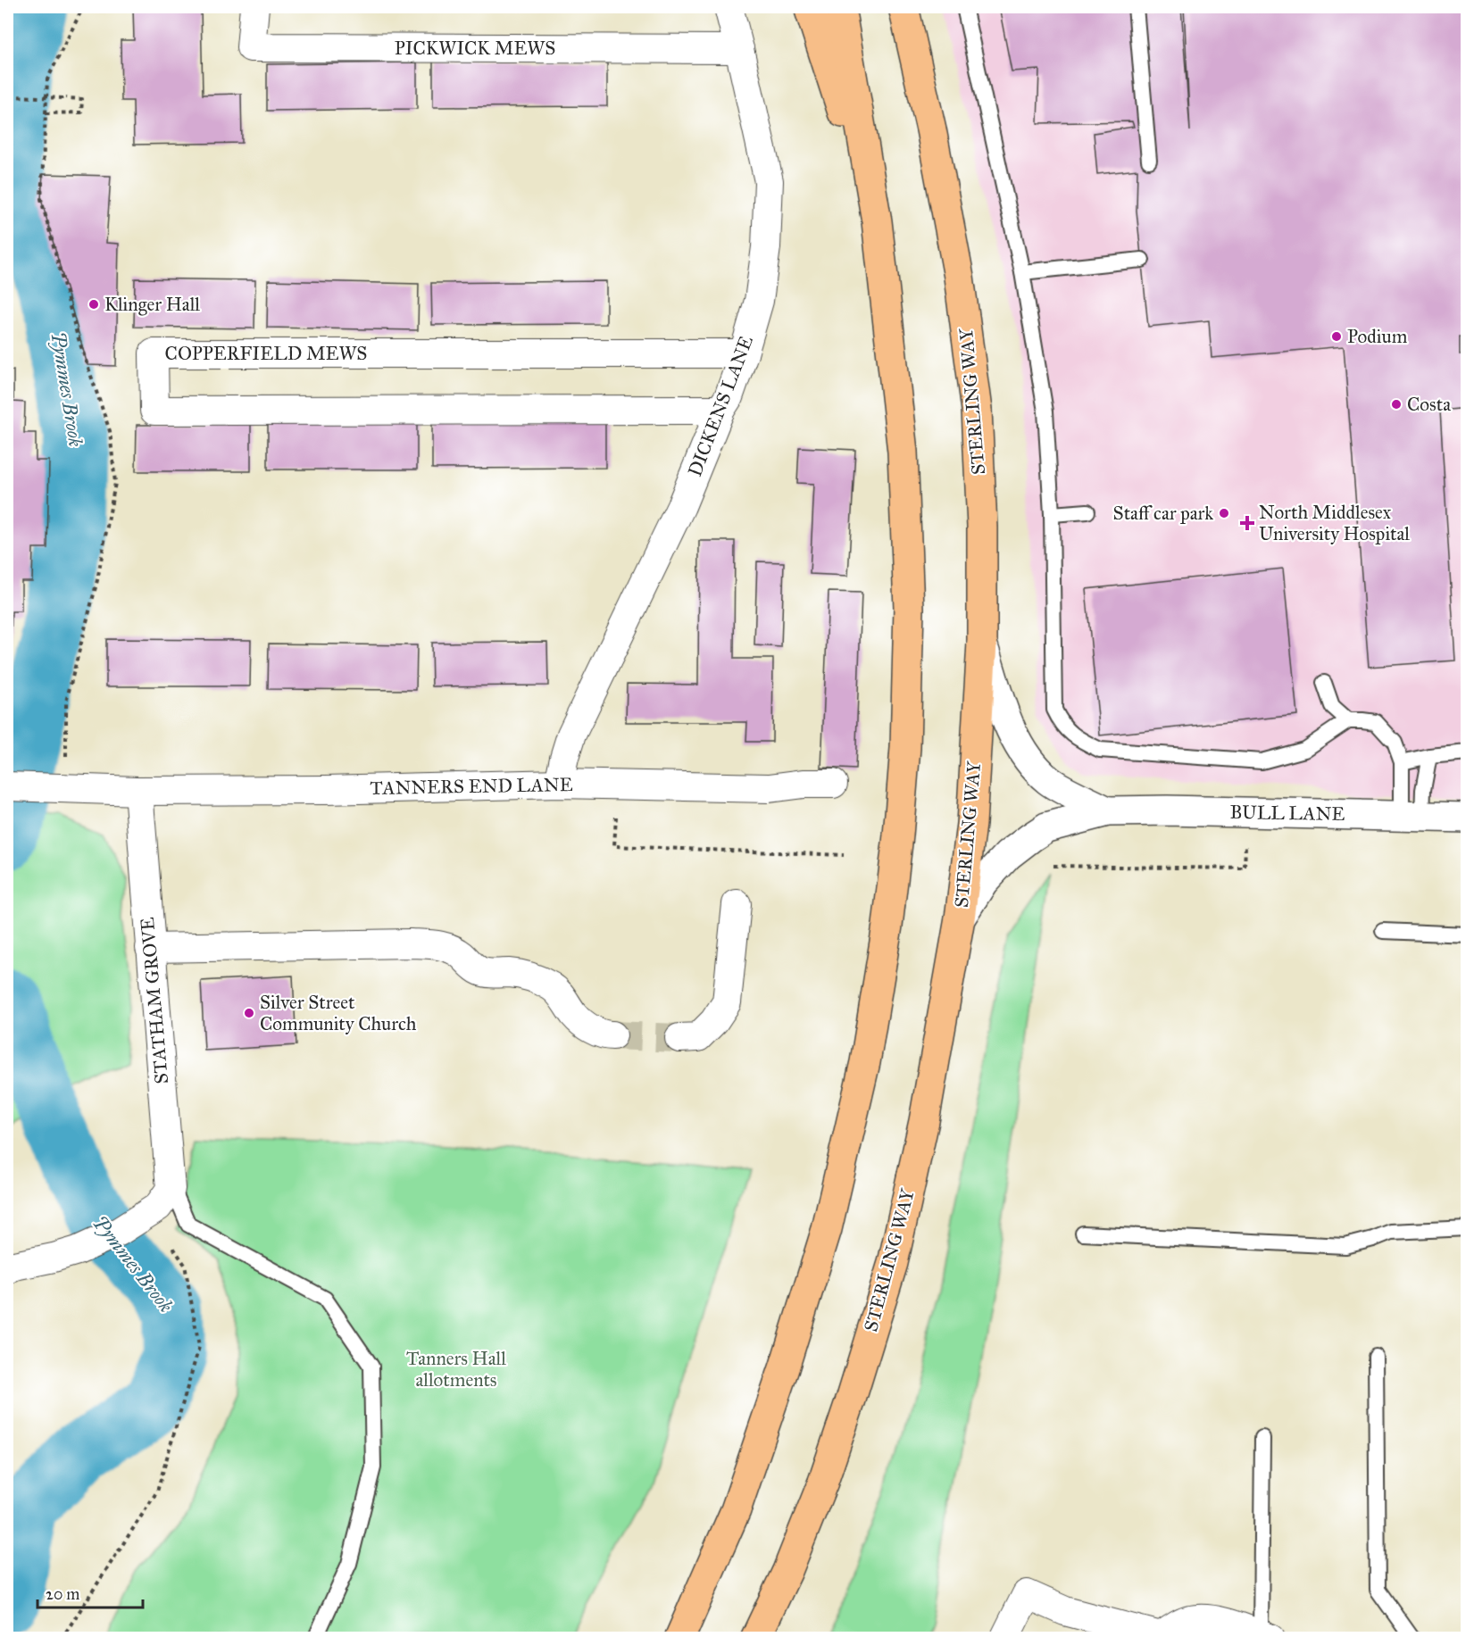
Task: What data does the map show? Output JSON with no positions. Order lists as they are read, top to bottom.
{
  "streets": {
    "highway": ["STERLING WAY"],
    "street": [
      "PICKWICK MEWS",
      "COPPERFIELD MEWS",
      "DICKENS LANE",
      "TANNERS END LANE",
      "BULL LANE",
      "STATHAM GROVE"
    ]
  },
  "crossings": [
    ["PICKWICK MEWS", "DICKENS LANE"],
    ["COPPERFIELD MEWS", "DICKENS LANE"],
    ["STERLING WAY", "BULL LANE"],
    ["DICKENS LANE", "TANNERS END LANE"],
    ["TANNERS END LANE", "STATHAM GROVE"]
  ],
  "water": ["Pymmes Brook"],
  "parks": ["Tanners Hall allotments"],
  "places": {
    "other": [
      "Klinger Hall",
      "Podium",
      "Costa",
      "Staff car park",
      "Silver Street Community Church"
    ],
    "health": ["North Middlesex University Hospital"]
  },
  "scale_bar": "20 m"
}
